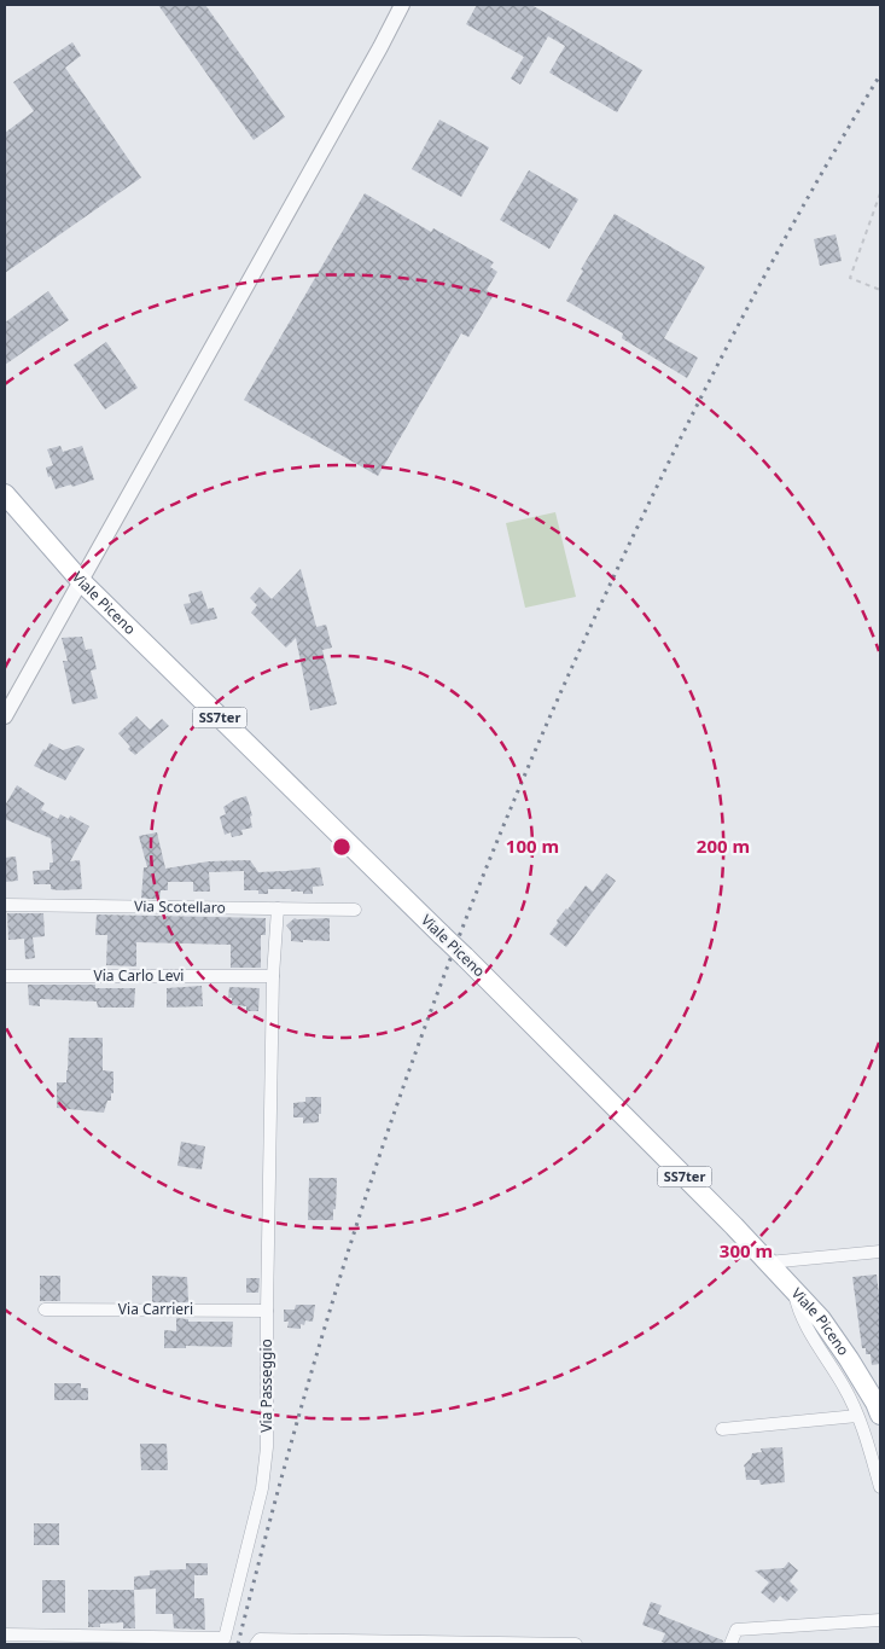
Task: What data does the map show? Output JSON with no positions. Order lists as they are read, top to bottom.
{
  "streets": {
    "main road": ["Viale Piceno", "SS7ter"],
    "street": [
      "Via Scotellaro",
      "Via Carlo Levi",
      "Via Carrieri",
      "Via Passeggio"
    ]
  },
  "crossings": [
    ["Via Scotellaro", "Via Passeggio"],
    ["Via Carlo Levi", "Via Passeggio"],
    ["Via Carrieri", "Via Passeggio"]
  ],
  "rings": ["100 m", "200 m", "300 m"]
}
